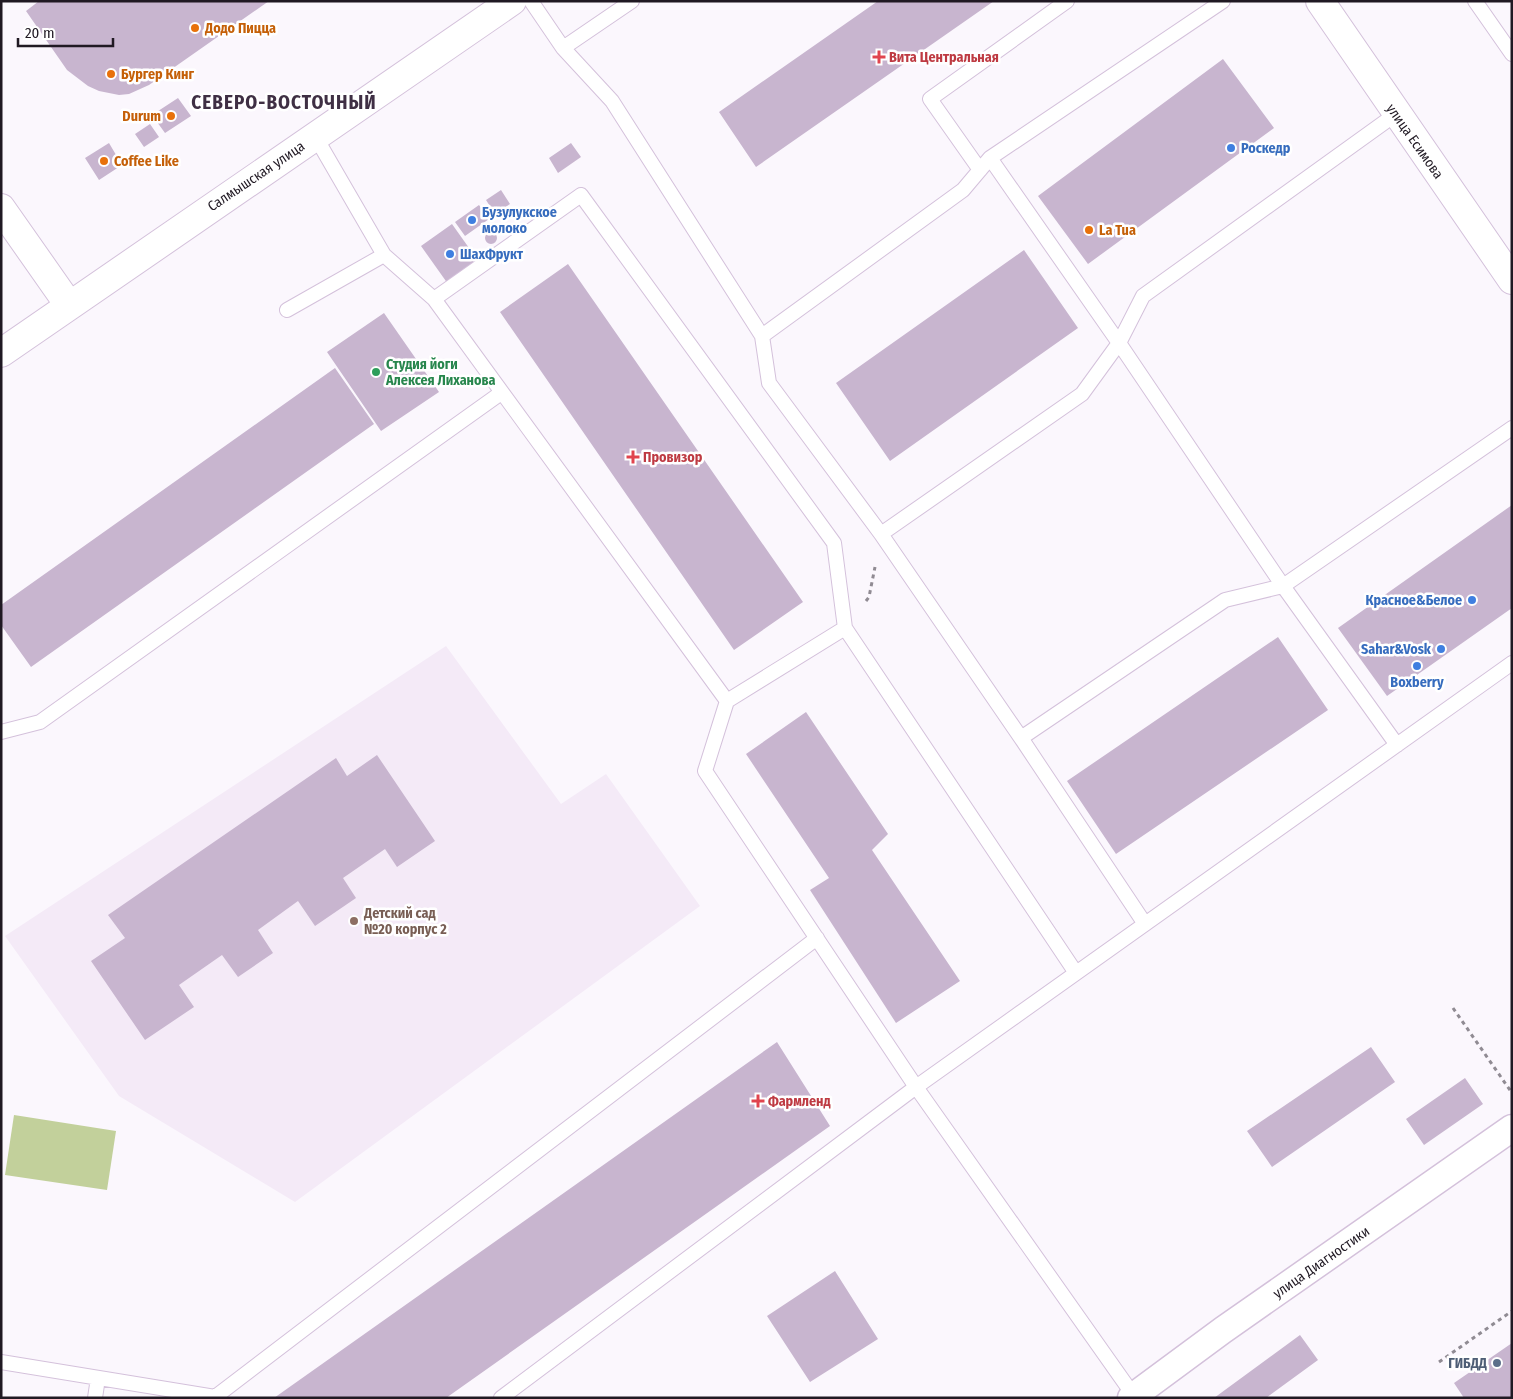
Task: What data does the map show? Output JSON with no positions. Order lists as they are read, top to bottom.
{
  "streets": {
    "main road": ["улица Есимова", "Салмышская улица"],
    "street": ["улица Диагностики"]
  },
  "districts": ["СЕВЕРО-ВОСТОЧНЫЙ"],
  "places": {
    "other": [
      "Додо Пицца",
      "Бургер Кинг",
      "Durum",
      "Роскедр",
      "Coffee Like",
      "Бузулукское молоко",
      "La Tua",
      "ШахФрукт",
      "Студия йоги Алексея Лиханова",
      "Красное&Белое",
      "Sahar&Vosk",
      "Boxberry",
      "Детский сад №20 корпус 2",
      "ГИБДД"
    ],
    "health": ["Вита Центральная", "Провизор", "Фармленд"]
  },
  "scale_bar": "20 m"
}
